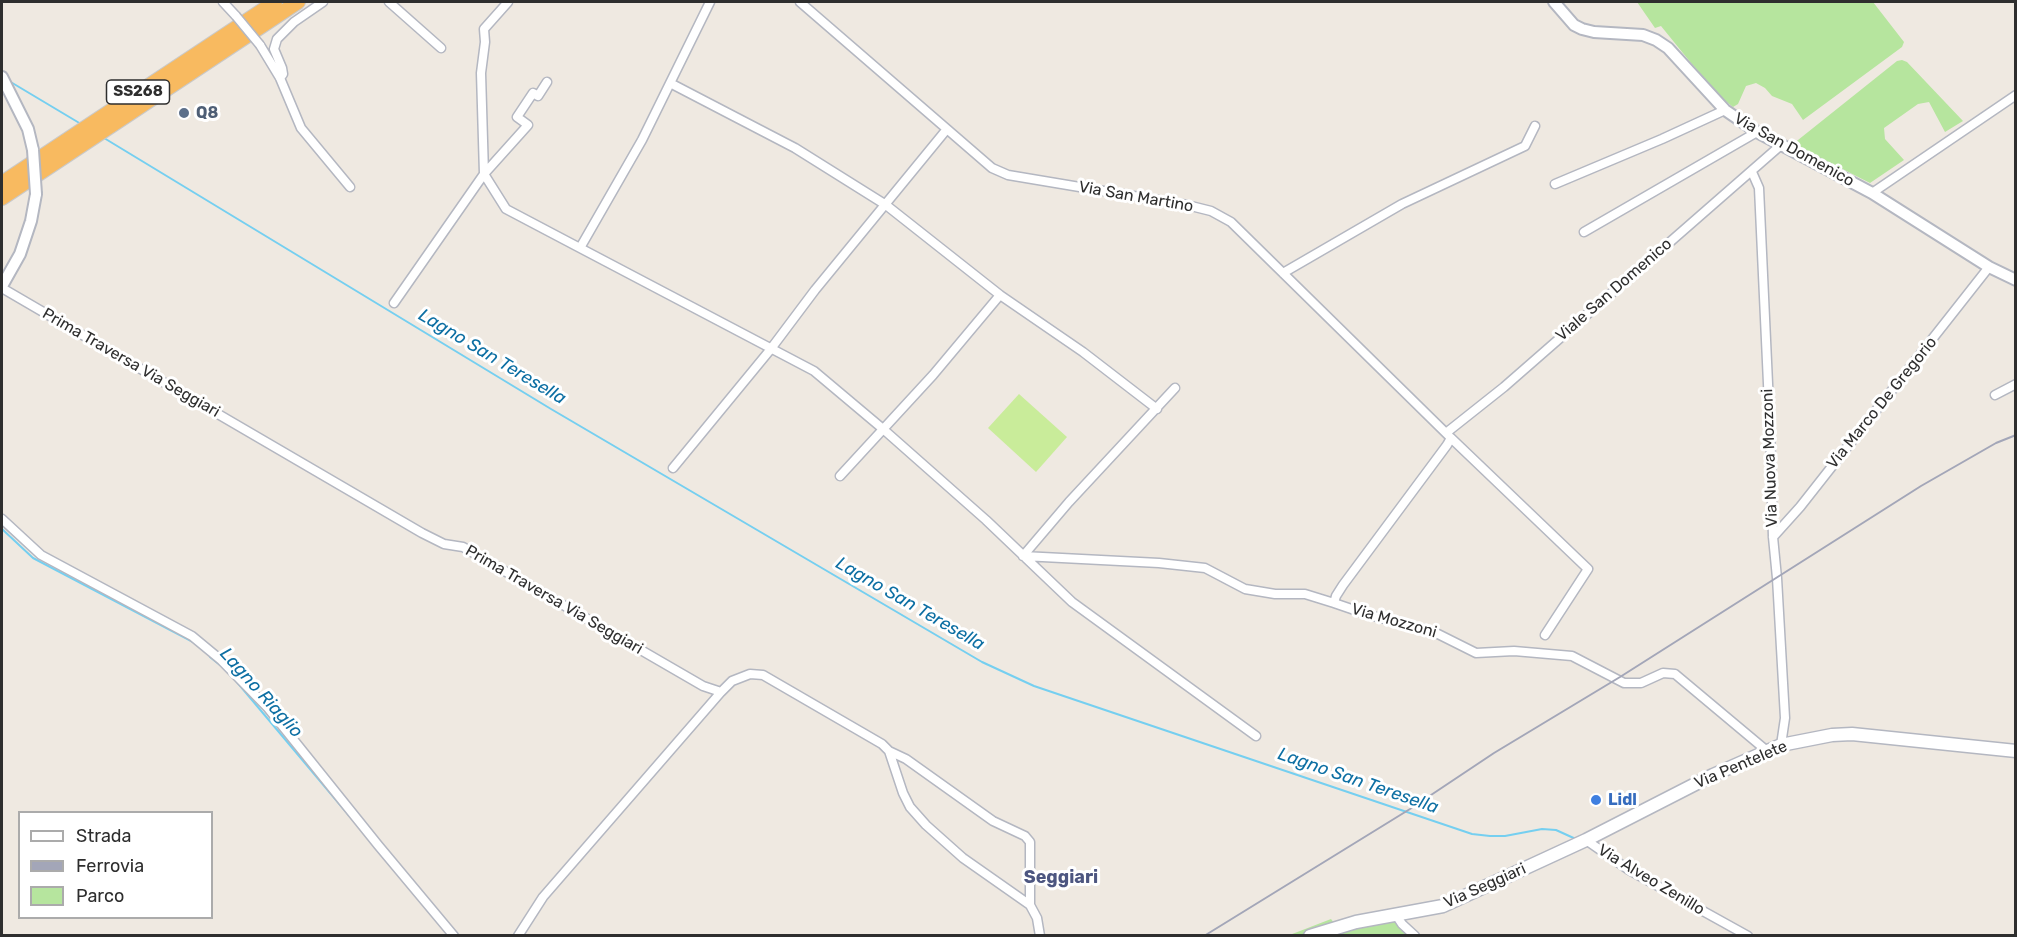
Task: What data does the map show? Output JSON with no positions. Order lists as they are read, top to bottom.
{
  "streets": {
    "highway": ["SS268"],
    "main road": ["Via Pentelete", "Via Seggiari"],
    "street": [
      "Via San Domenico",
      "Via San Martino",
      "Viale San Domenico",
      "Prima Traversa Via Seggiari",
      "Via Marco De Gregorio",
      "Via Nuova Mozzoni",
      "Via Mozzoni",
      "Via Alveo Zenillo"
    ]
  },
  "crossings": [
    ["Via San Domenico", "Viale San Domenico"],
    ["Via San Domenico", "Via Marco De Gregorio"],
    ["Via San Martino", "Viale San Domenico"],
    ["Via San Martino", "Via Mozzoni"],
    ["Viale San Domenico", "Via Nuova Mozzoni"],
    ["Viale San Domenico", "Via Mozzoni"],
    ["Via Marco De Gregorio", "Via Nuova Mozzoni"],
    ["Via Nuova Mozzoni", "Via Pentelete"],
    ["Via Mozzoni", "Via Pentelete"],
    ["Via Pentelete", "Via Alveo Zenillo"],
    ["Via Pentelete", "Via Seggiari"],
    ["Via Alveo Zenillo", "Via Seggiari"]
  ],
  "districts": ["Seggiari"],
  "water": ["Lagno San Teresella", "Lagno Riaglio"],
  "places": ["Q8", "Lidl"],
  "legend": ["Strada", "Ferrovia", "Parco"]
}
